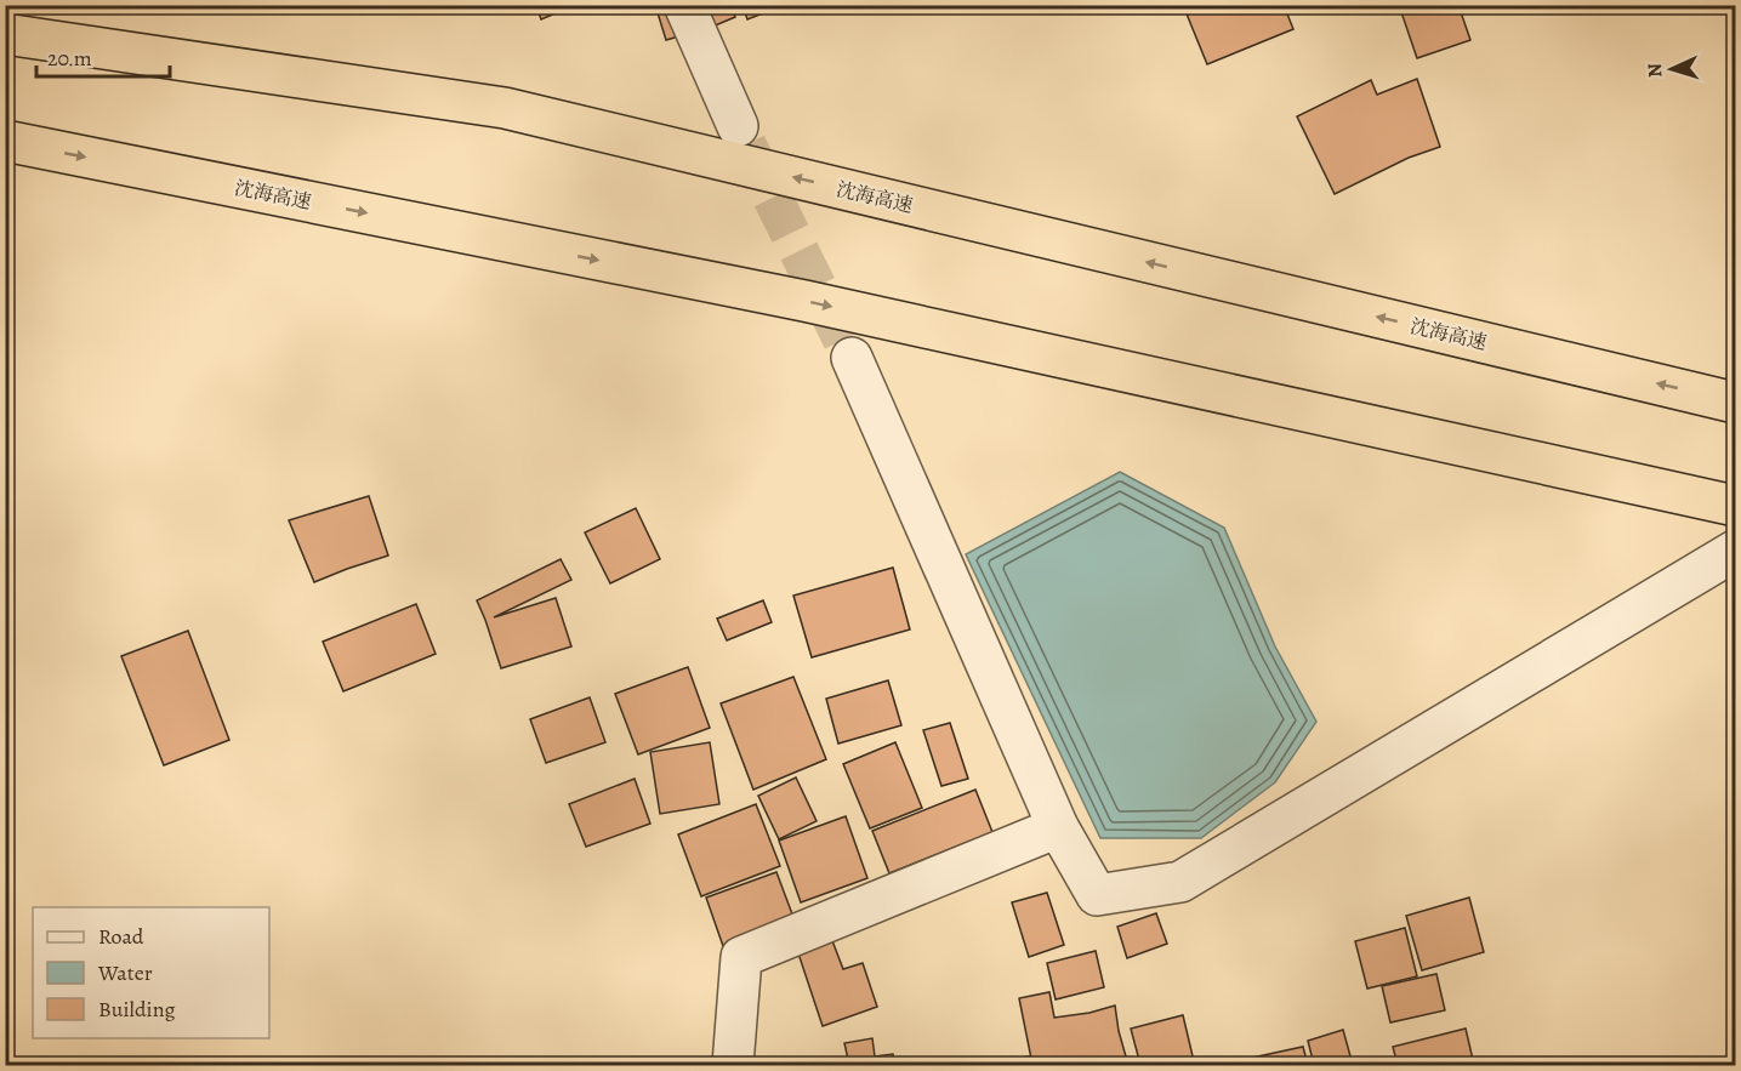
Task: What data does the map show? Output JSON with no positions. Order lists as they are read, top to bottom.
{
  "streets": {
    "highway": ["沈海高速"]
  },
  "legend": ["Road", "Water", "Building"],
  "scale_bar": "20 m",
  "north": "left"
}
